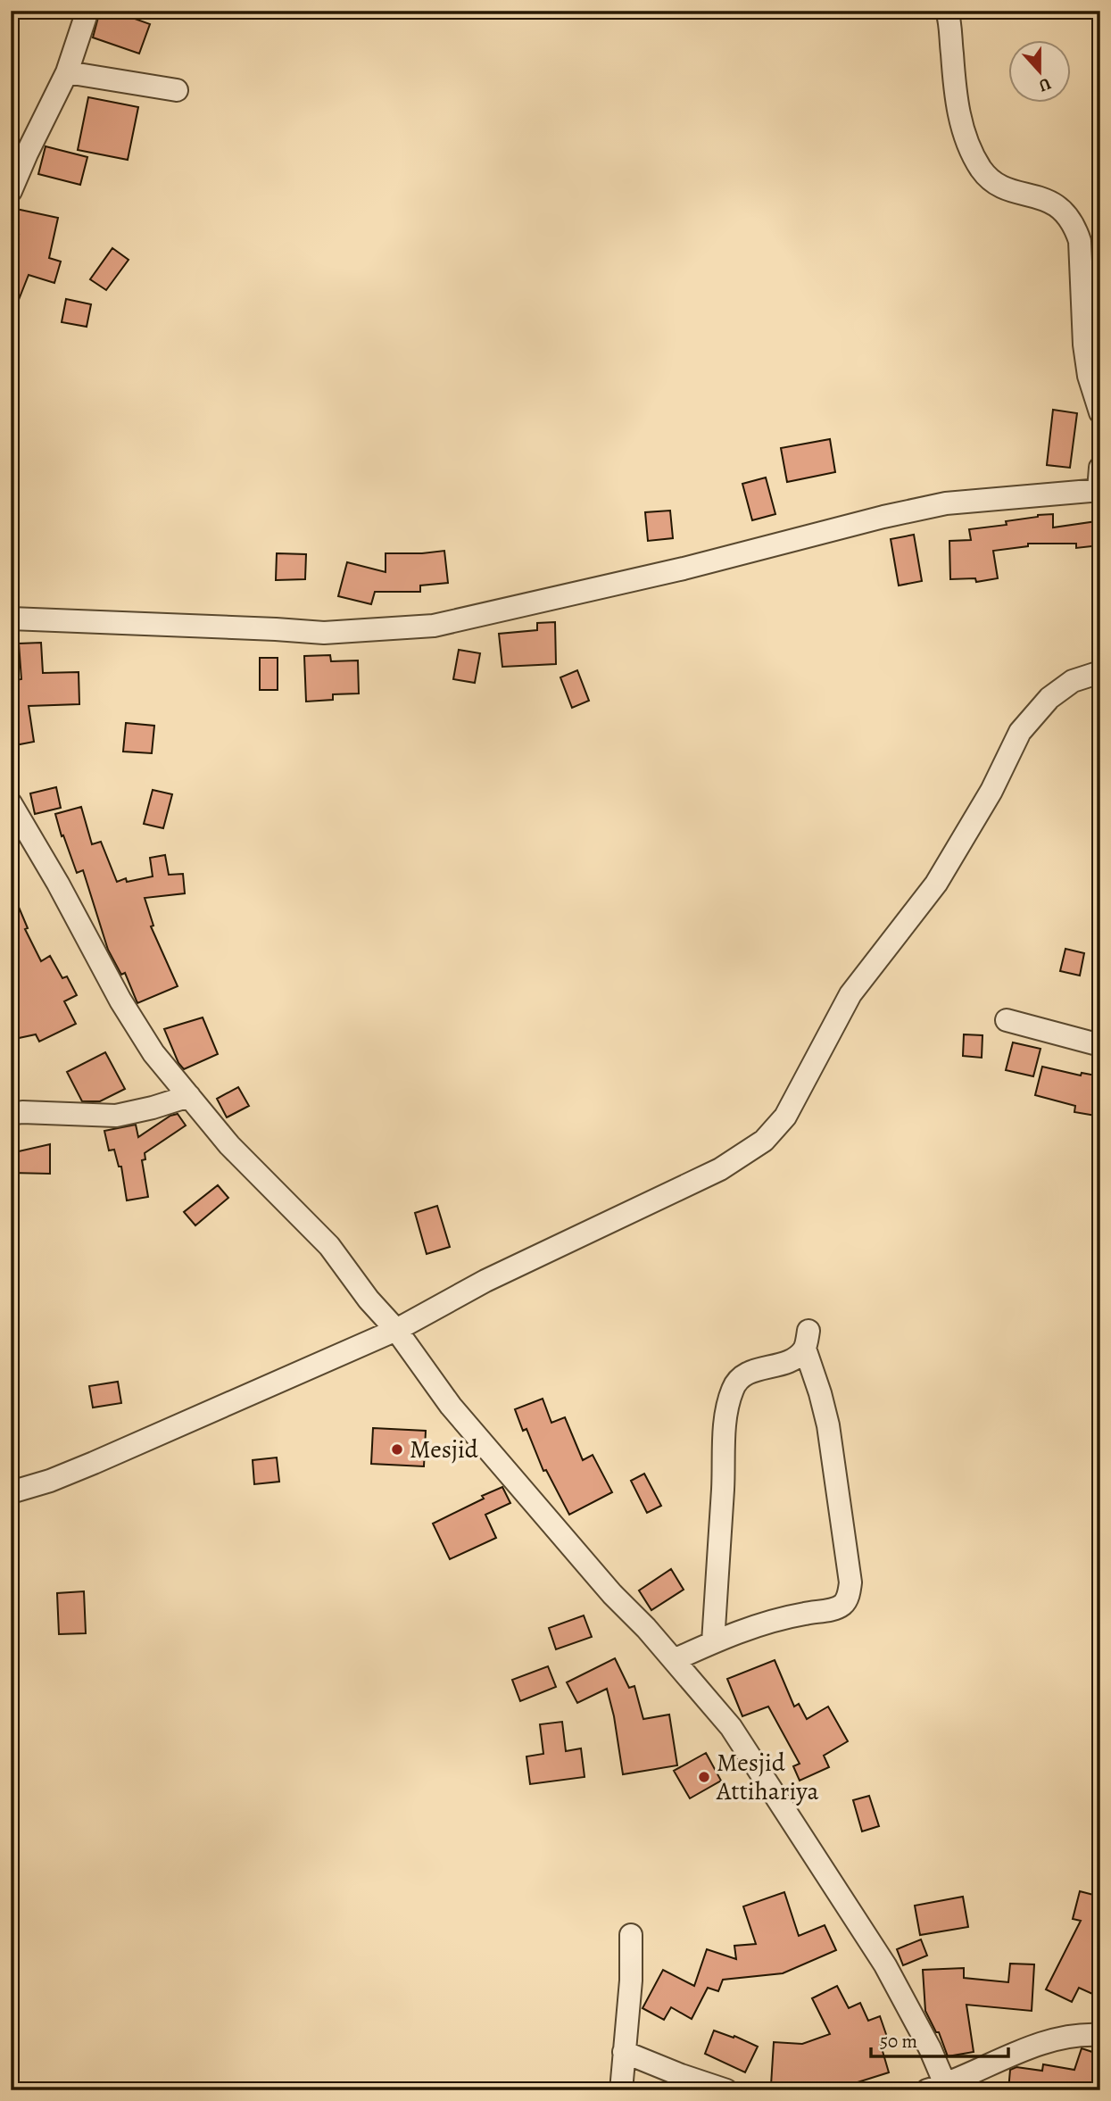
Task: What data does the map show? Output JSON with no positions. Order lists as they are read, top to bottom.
{
  "places": ["Mesjid", "Mesjid Attihariya"],
  "scale_bar": "50 m",
  "north": "bottom"
}
